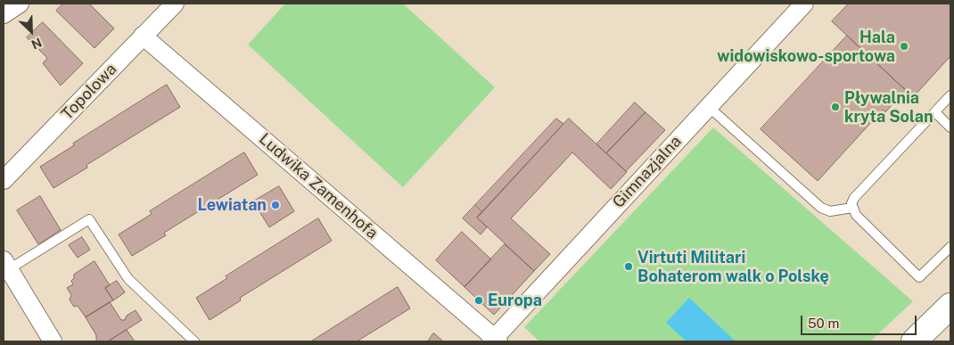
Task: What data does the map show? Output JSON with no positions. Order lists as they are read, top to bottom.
{
  "streets": {
    "street": ["Topolowa", "Gimnazjalna", "Ludwika Zamenhofa"]
  },
  "crossings": [
    ["Topolowa", "Ludwika Zamenhofa"],
    ["Gimnazjalna", "Ludwika Zamenhofa"]
  ],
  "places": [
    "Hala widowiskowo-sportowa",
    "Pływalnia kryta Solan",
    "Lewiatan",
    "Virtuti Militari Bohaterom walk o Polskę",
    "Europa"
  ],
  "scale_bar": "50 m",
  "north": "bottom right"
}
